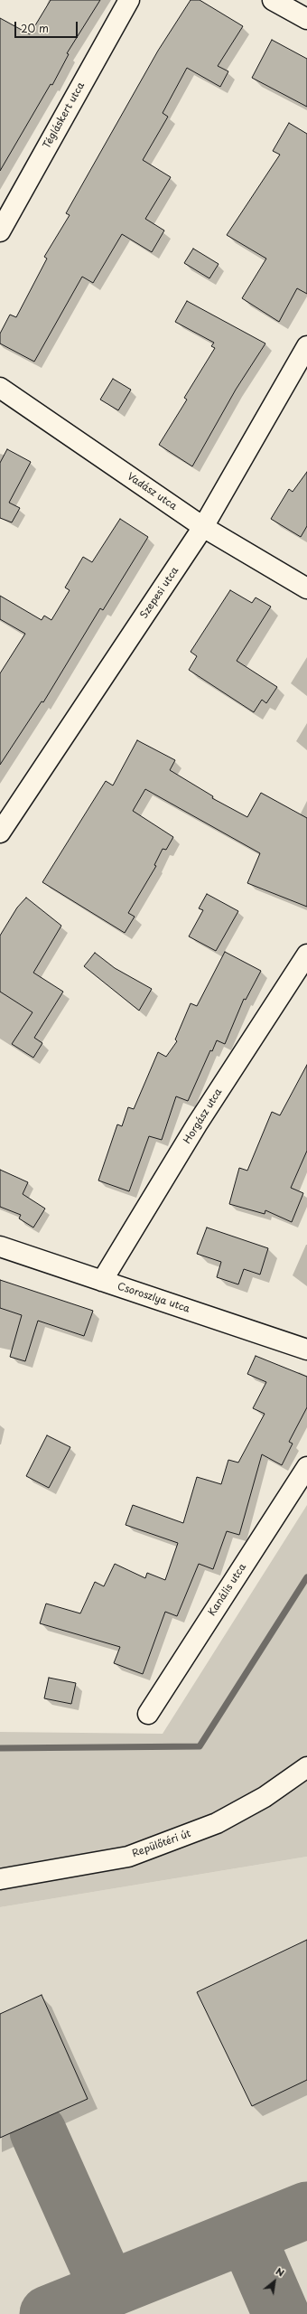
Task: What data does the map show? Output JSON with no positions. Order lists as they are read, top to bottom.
{
  "streets": {
    "street": [
      "Tégláskert utca",
      "Vadász utca",
      "Szepesi utca",
      "Horgász utca",
      "Csoroszlya utca",
      "Kanális utca",
      "Repülőtéri út"
    ]
  },
  "crossings": [
    ["Vadász utca", "Szepesi utca"],
    ["Horgász utca", "Csoroszlya utca"]
  ],
  "scale_bar": "20 m",
  "north": "top right"
}
